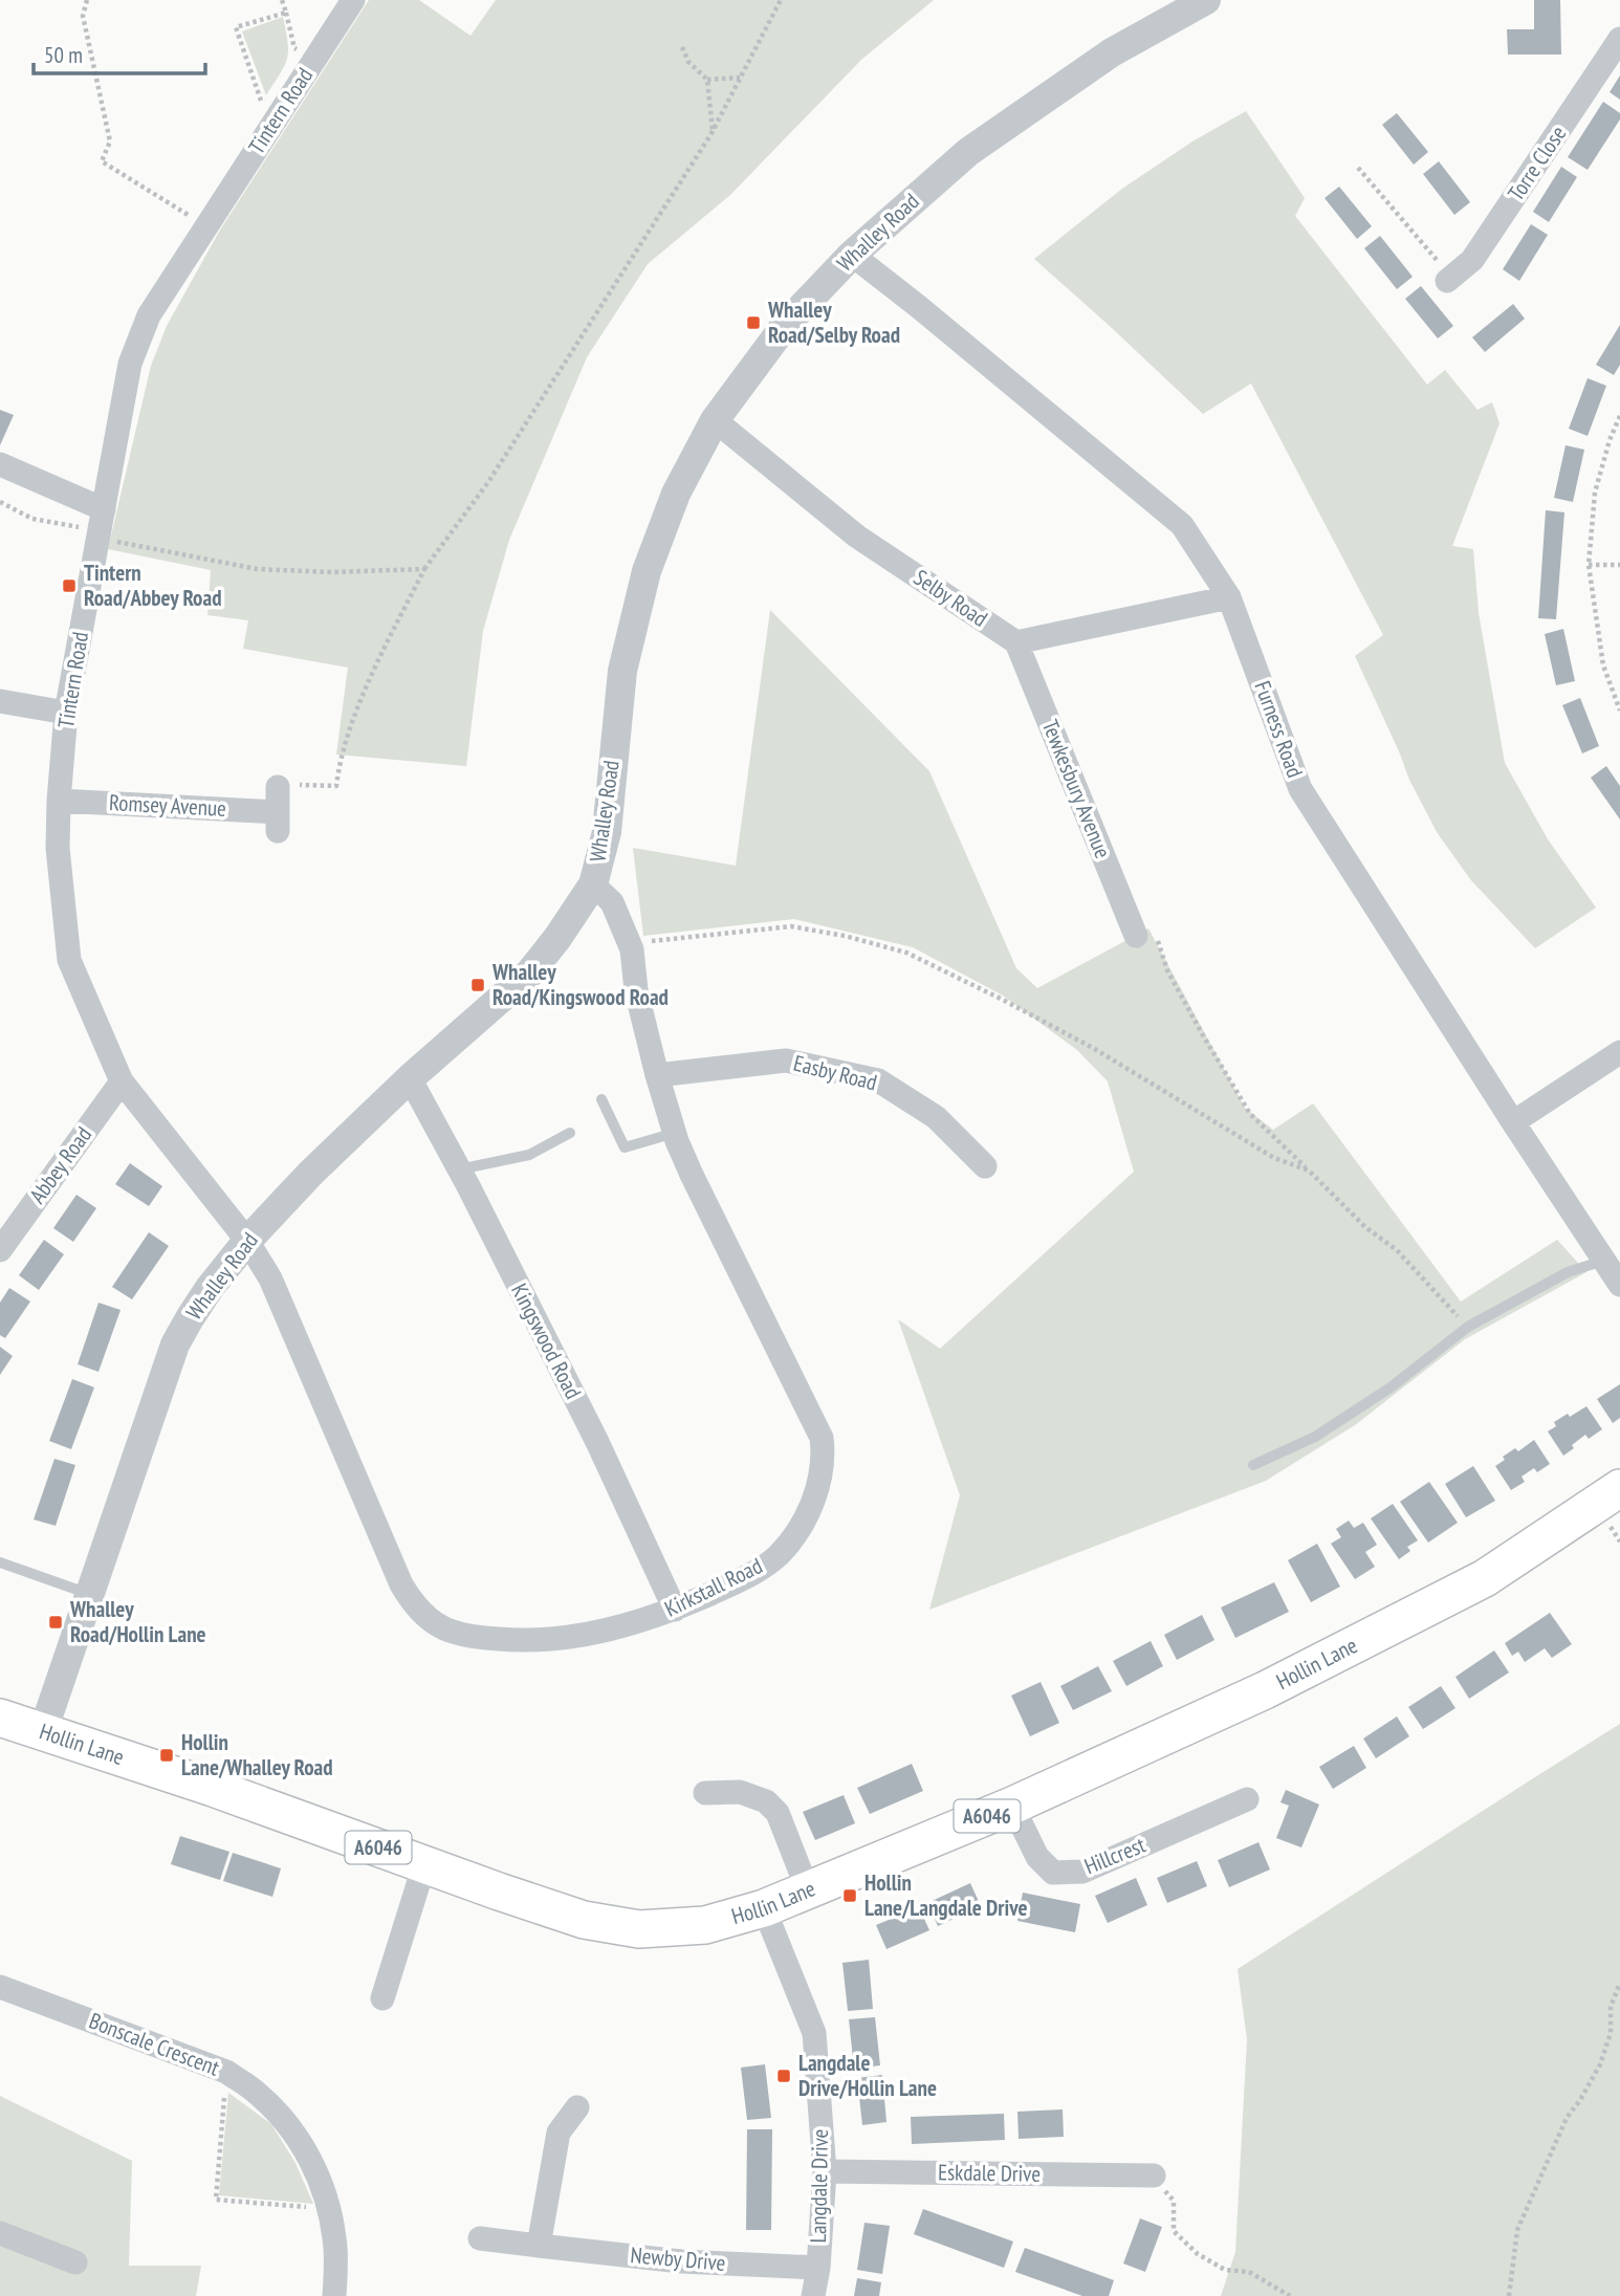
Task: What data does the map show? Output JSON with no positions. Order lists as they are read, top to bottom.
{
  "streets": {
    "main road": ["Hollin Lane", "A6046"],
    "street": [
      "Tintern Road",
      "Torre Close",
      "Whalley Road",
      "Selby Road",
      "Furness Road",
      "Tewkesbury Avenue",
      "Romsey Avenue",
      "Easby Road",
      "Abbey Road",
      "Kingswood Road",
      "Kirkstall Road",
      "Hillcrest",
      "Bonscale Crescent",
      "Eskdale Drive",
      "Langdale Drive",
      "Newby Drive"
    ]
  },
  "crossings": [
    ["Tintern Road", "Whalley Road"],
    ["Tintern Road", "Romsey Avenue"],
    ["Tintern Road", "Abbey Road"],
    ["Tintern Road", "Kirkstall Road"],
    ["Whalley Road", "Selby Road"],
    ["Whalley Road", "Furness Road"],
    ["Whalley Road", "Kingswood Road"],
    ["Whalley Road", "Kirkstall Road"],
    ["Whalley Road", "Hollin Lane"],
    ["Selby Road", "Tewkesbury Avenue"],
    ["Easby Road", "Kirkstall Road"],
    ["Kingswood Road", "Kirkstall Road"],
    ["Hollin Lane", "Hillcrest"],
    ["Hollin Lane", "Langdale Drive"],
    ["Eskdale Drive", "Langdale Drive"],
    ["Langdale Drive", "Newby Drive"]
  ],
  "places": {
    "transit": [
      "Whalley Road/Selby Road",
      "Tintern Road/Abbey Road",
      "Whalley Road/Kingswood Road",
      "Whalley Road/Hollin Lane",
      "Hollin Lane/Whalley Road",
      "Hollin Lane/Langdale Drive",
      "Langdale Drive/Hollin Lane"
    ]
  },
  "scale_bar": "50 m"
}
